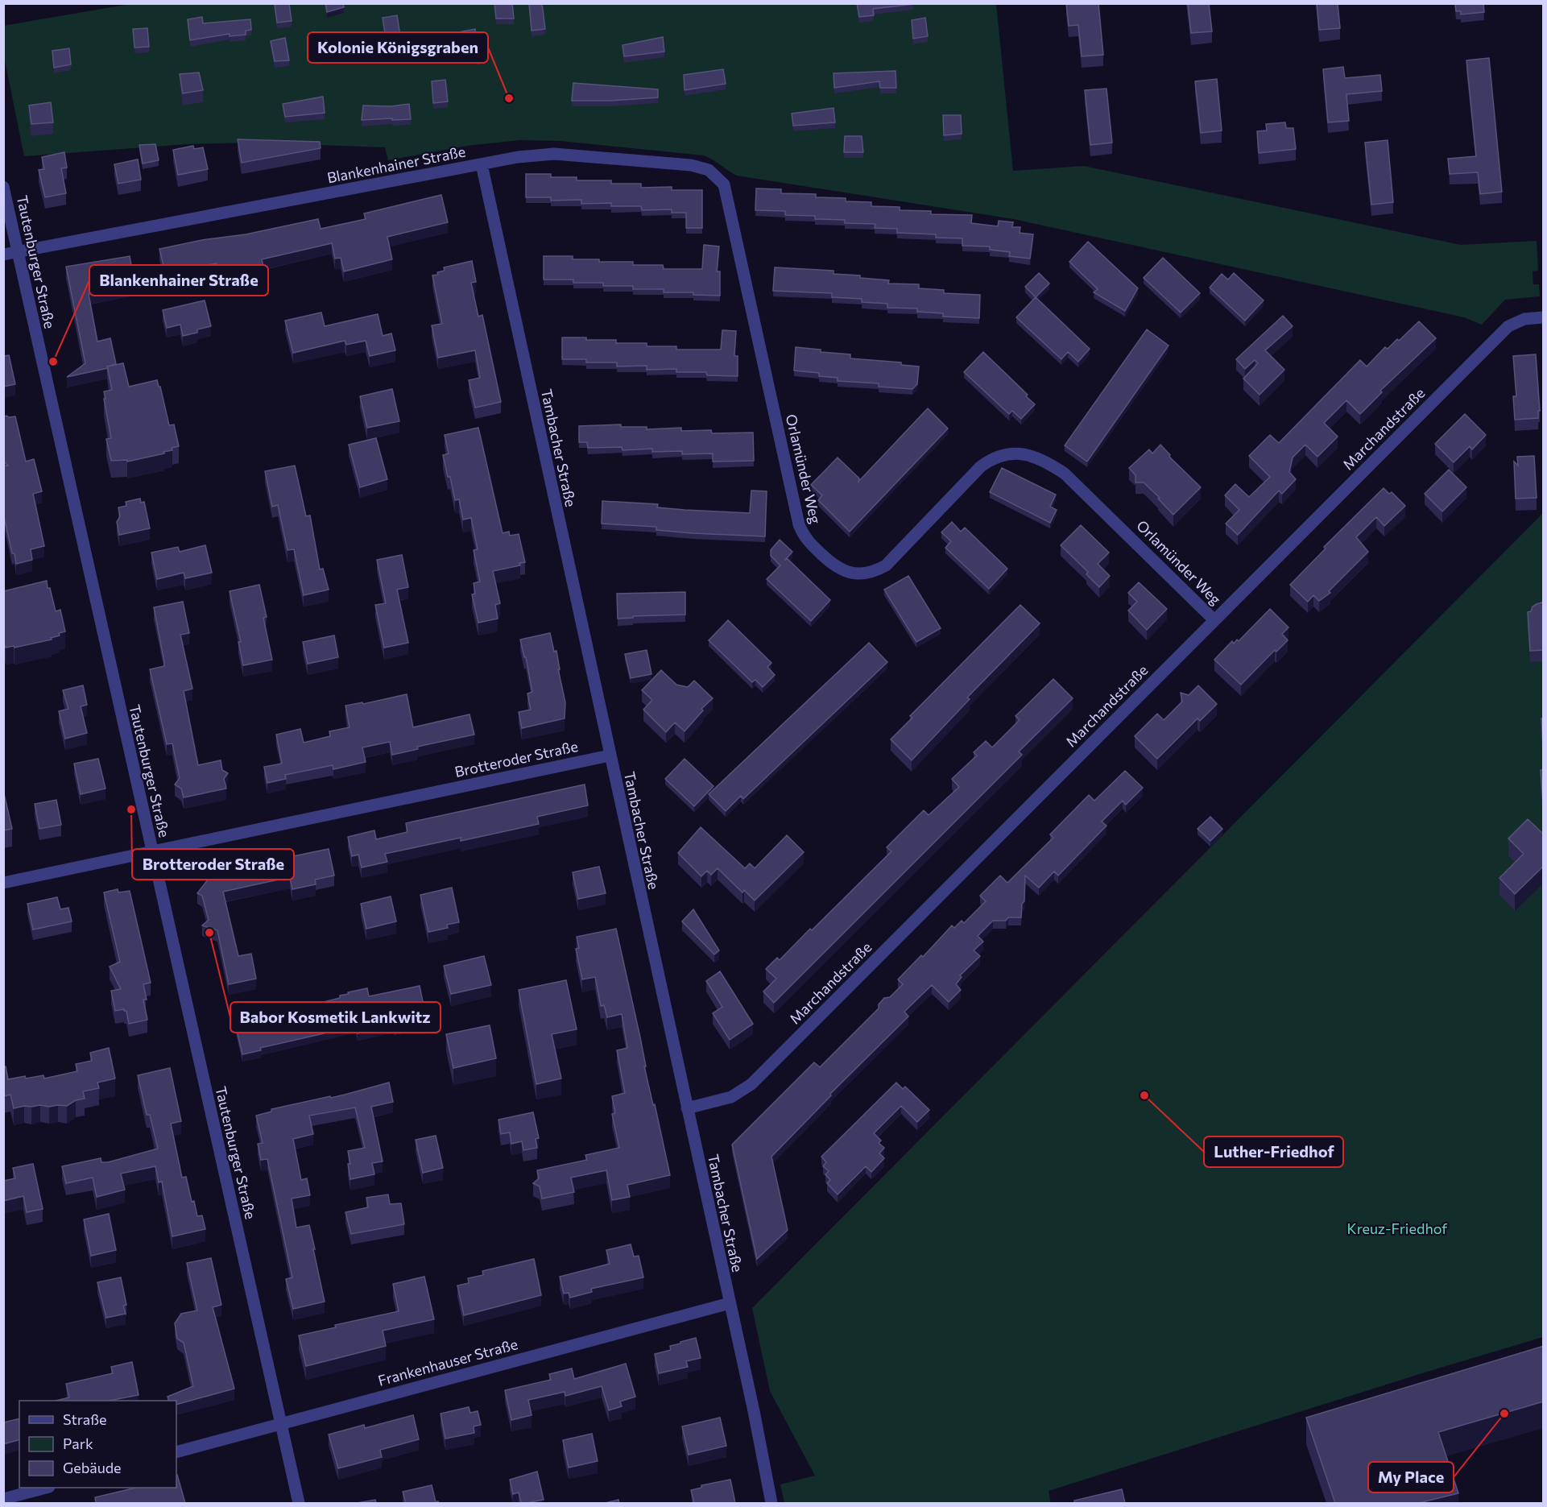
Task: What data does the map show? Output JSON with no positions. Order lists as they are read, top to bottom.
{
  "streets": {
    "street": [
      "Blankenhainer Straße",
      "Tautenburger Straße",
      "Marchandstraße",
      "Tambacher Straße",
      "Orlamünder Weg",
      "Brotteroder Straße",
      "Frankenhauser Straße"
    ]
  },
  "crossings": [
    ["Blankenhainer Straße", "Tautenburger Straße"],
    ["Blankenhainer Straße", "Tambacher Straße"],
    ["Blankenhainer Straße", "Orlamünder Weg"],
    ["Tautenburger Straße", "Brotteroder Straße"],
    ["Tautenburger Straße", "Frankenhauser Straße"],
    ["Marchandstraße", "Tambacher Straße"],
    ["Marchandstraße", "Orlamünder Weg"],
    ["Tambacher Straße", "Orlamünder Weg"],
    ["Tambacher Straße", "Brotteroder Straße"],
    ["Tambacher Straße", "Frankenhauser Straße"]
  ],
  "parks": ["Kreuz-Friedhof"],
  "places": [
    "Kolonie Königsgraben",
    "Blankenhainer Straße",
    "Brotteroder Straße",
    "Babor Kosmetik Lankwitz",
    "Luther-Friedhof",
    "My Place"
  ],
  "legend": ["Straße", "Park", "Gebäude"]
}
